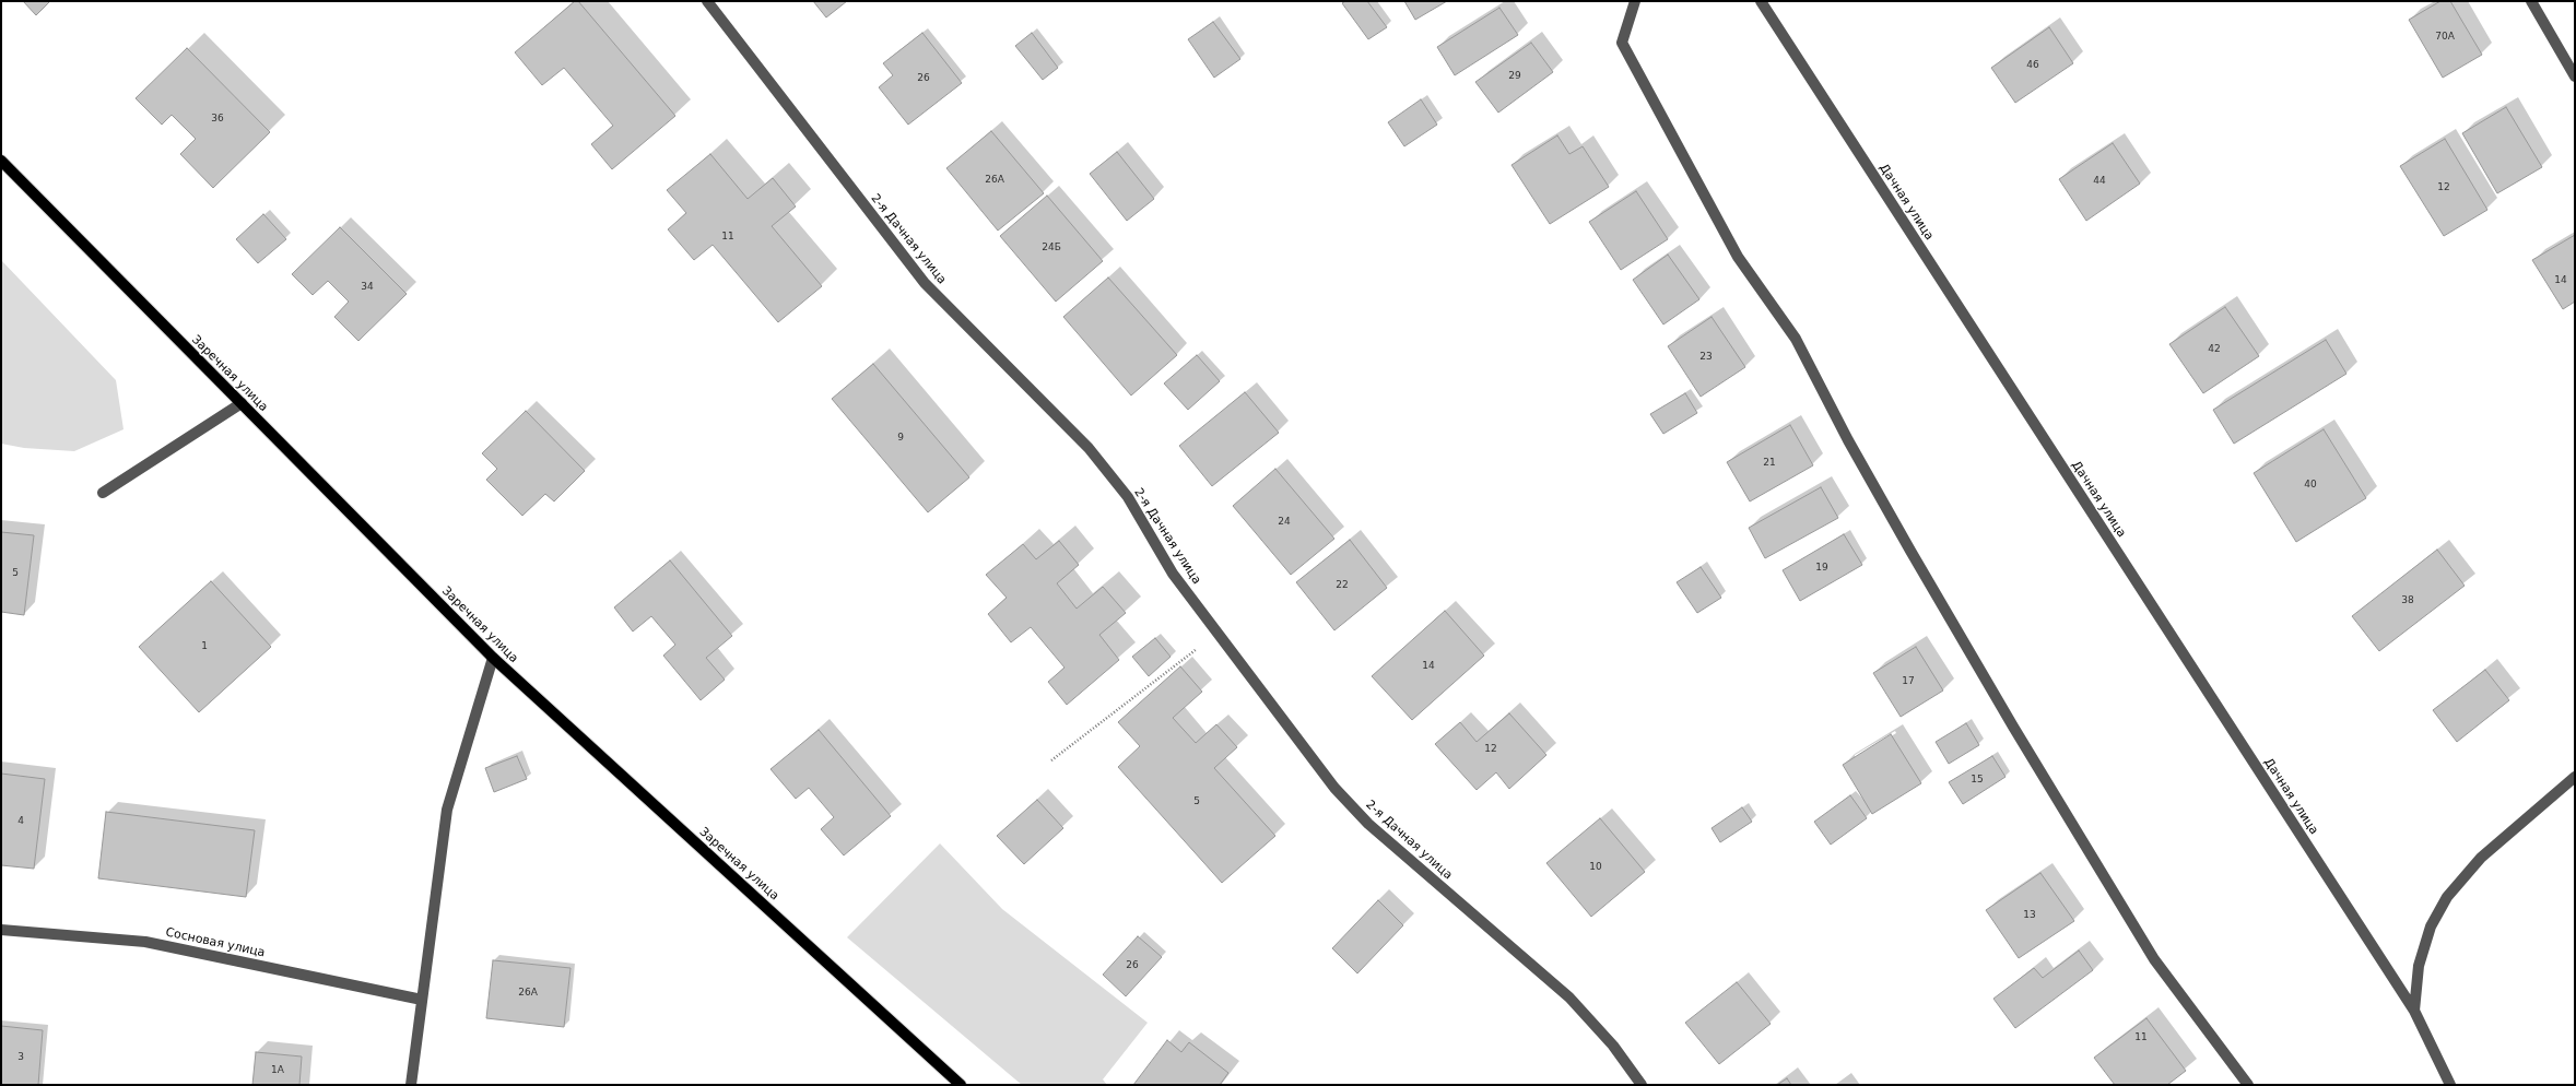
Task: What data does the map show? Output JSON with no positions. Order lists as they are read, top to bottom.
{
  "streets": {
    "main road": ["Заречная улица"],
    "street": ["Дачная улица", "2-я Дачная улица", "Сосновая улица"]
  },
  "house_numbers": [
    "70А",
    "46",
    "29",
    "26",
    "36",
    "26А",
    "44",
    "12",
    "11",
    "24Б",
    "14",
    "34",
    "42",
    "23",
    "9",
    "21",
    "40",
    "24",
    "19",
    "5",
    "22",
    "38",
    "1",
    "14",
    "17",
    "12",
    "15",
    "5",
    "4",
    "10",
    "13",
    "26",
    "26А",
    "11",
    "3",
    "1А"
  ]
}
